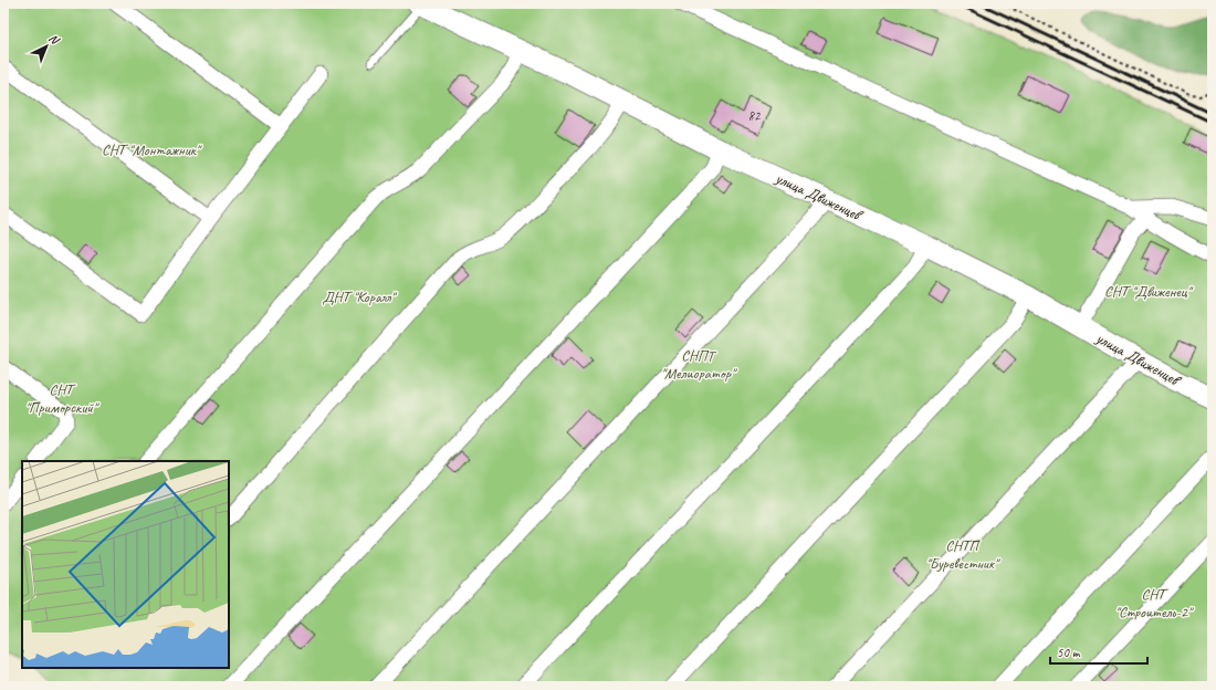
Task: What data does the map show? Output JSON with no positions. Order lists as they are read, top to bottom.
{
  "streets": {
    "street": ["улица Движенцев"]
  },
  "parks": [
    "СНТ \"Монтажник\"",
    "СНТ \"Движенец\"",
    "ДНТ \"Коралл\"",
    "СНПТ \"Мелиоратор\"",
    "СНТ \"Приморский\"",
    "СНТП \"Буревестник\"",
    "СНТ \"Строитель-2\""
  ],
  "house_numbers": ["82"],
  "scale_bar": "50 m",
  "north": "top right"
}
